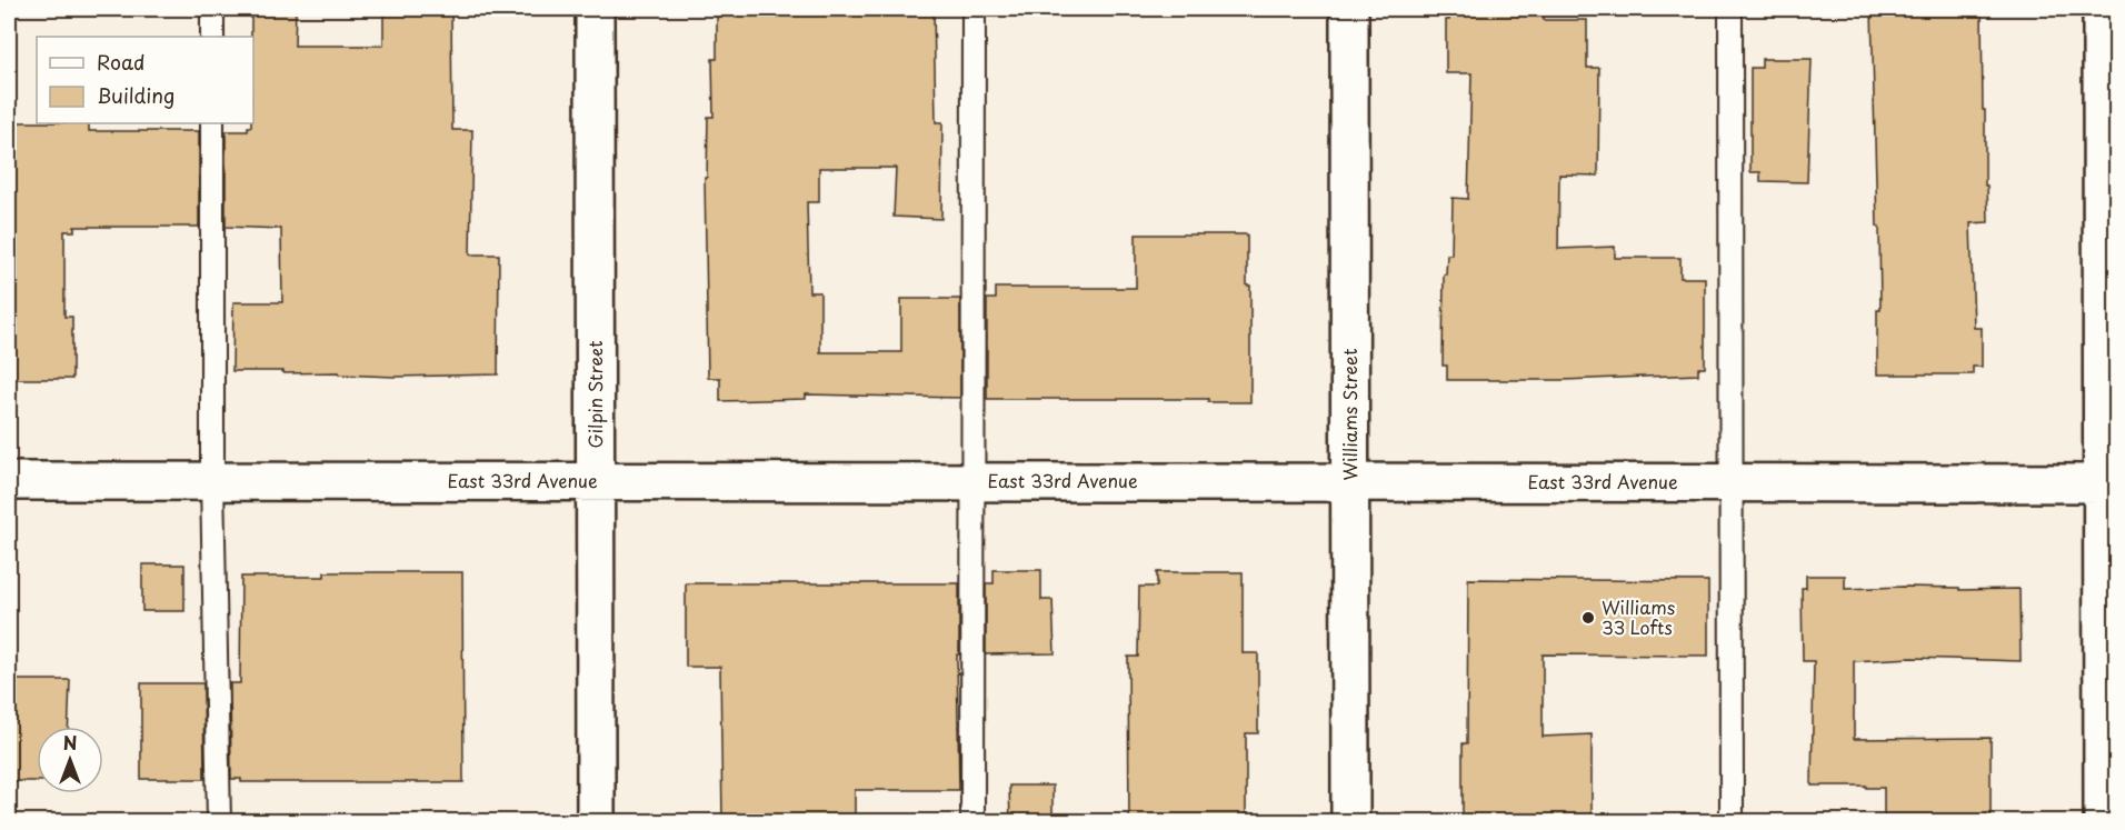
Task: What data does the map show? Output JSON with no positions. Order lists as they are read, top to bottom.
{
  "streets": {
    "street": ["Gilpin Street", "Williams Street", "East 33rd Avenue"]
  },
  "crossings": [
    ["Gilpin Street", "East 33rd Avenue"],
    ["Williams Street", "East 33rd Avenue"]
  ],
  "places": ["Williams 33 Lofts"],
  "legend": ["Road", "Building"],
  "north": "top"
}
